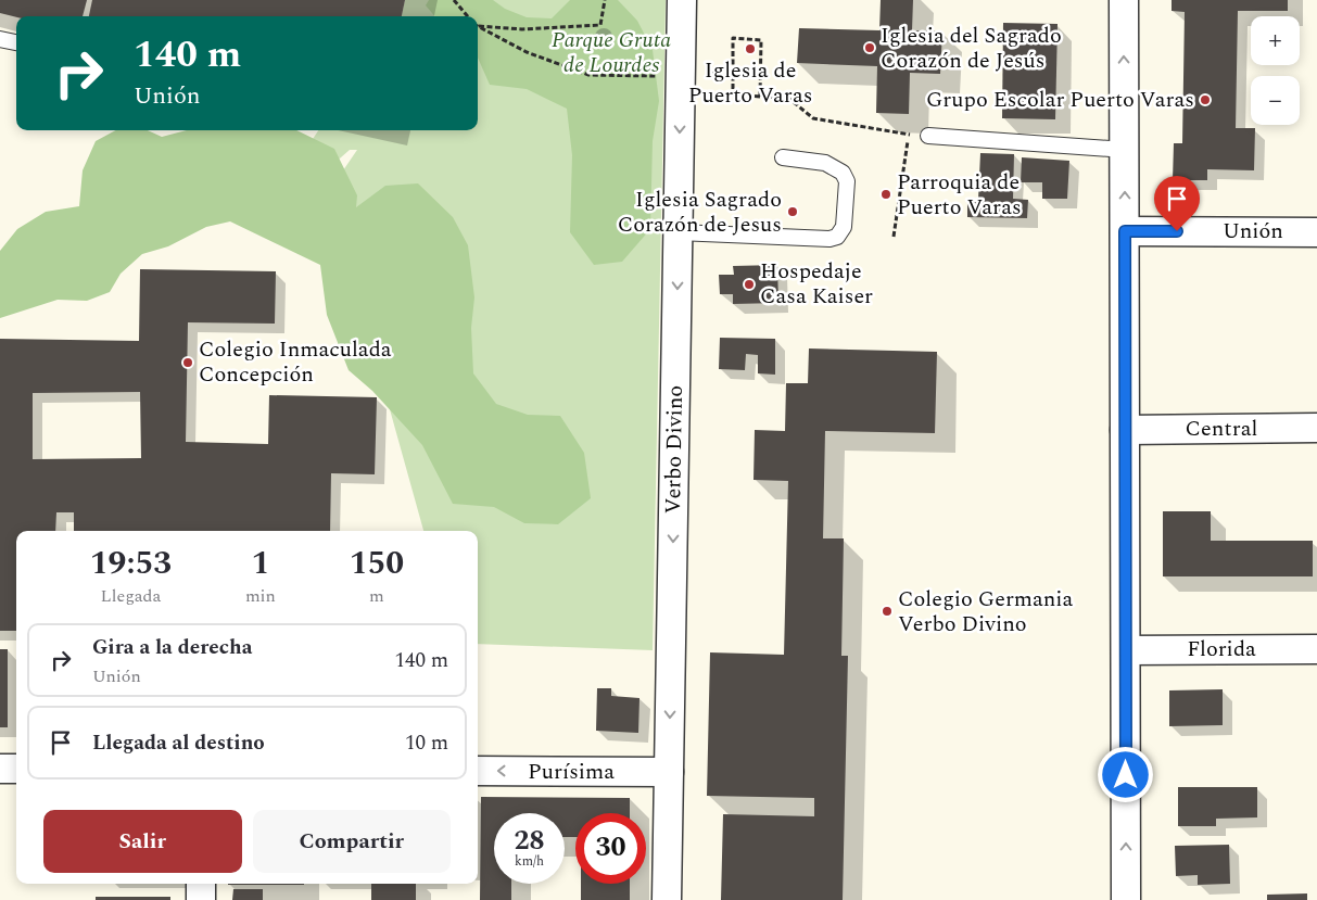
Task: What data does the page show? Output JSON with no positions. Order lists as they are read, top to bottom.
{
  "streets": {
    "street": [
      "Unión",
      "Central",
      "Verbo Divino",
      "Florida",
      "Purísima"
    ]
  },
  "crossings": [
    ["Verbo Divino", "Purísima"]
  ],
  "one_way": ["Verbo Divino", "Purísima"],
  "parks": ["Parque Gruta de Lourdes"],
  "places": [
    "Iglesia del Sagrado Corazón de Jesús",
    "Iglesia de Puerto Varas",
    "Grupo Escolar Puerto Varas",
    "Parroquia de Puerto Varas",
    "Iglesia Sagrado Corazón de Jesus",
    "Hospedaje Casa Kaiser",
    "Colegio Inmaculada Concepción",
    "Colegio Germania Verbo Divino"
  ],
  "page": {
    "map_buttons": ["+", "−"],
    "turn": ["140 m", "Unión"],
    "eta": [
      "19:53",
      "Llegada",
      "1",
      "min",
      "150",
      "m"
    ],
    "list": [
      {
        "name": "Gira a la derecha",
        "note": "Unión",
        "value": "140 m"
      },
      {
        "name": "Llegada al destino",
        "value": "10 m"
      }
    ],
    "buttons": ["Salir", "Compartir"],
    "speed": "28 km/h",
    "limit": "30"
  }
}
